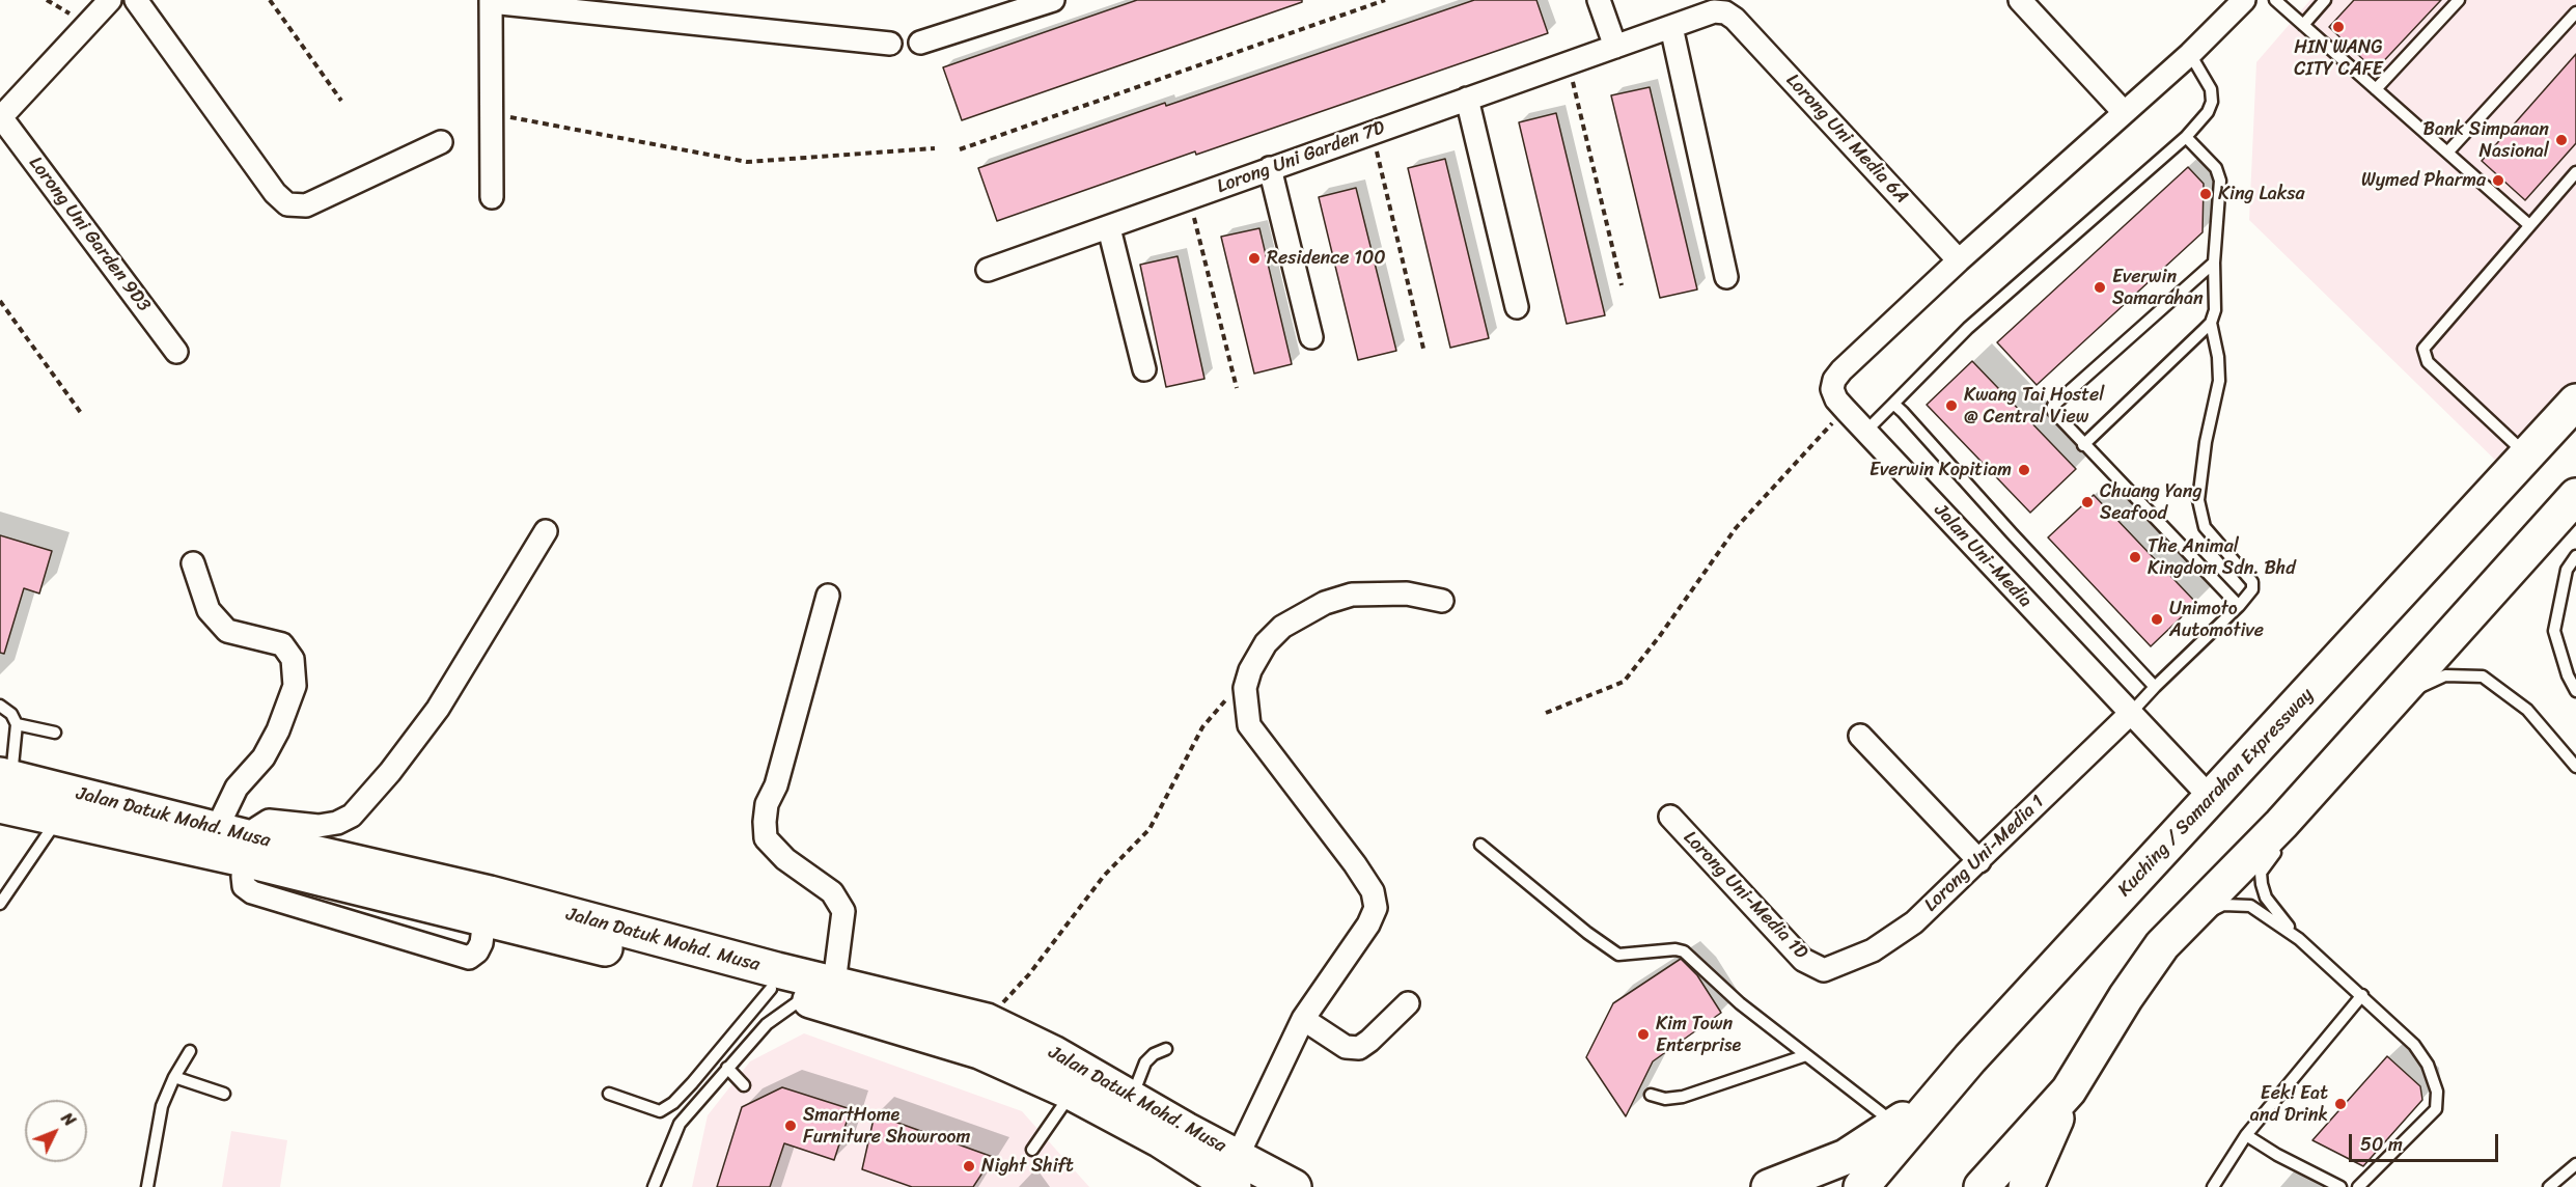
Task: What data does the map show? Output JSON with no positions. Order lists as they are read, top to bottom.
{
  "streets": {
    "highway": ["Kuching / Samarahan Expressway", "Jalan Datuk Mohd. Musa"],
    "street": [
      "Lorong Uni Media 6A",
      "Lorong Uni Garden 7D",
      "Lorong Uni Garden 9D3",
      "Jalan Uni-Media",
      "Lorong Uni-Media 1",
      "Lorong Uni-Media 1D"
    ]
  },
  "crossings": [
    ["Lorong Uni Media 6A", "Lorong Uni Garden 7D"],
    ["Lorong Uni Media 6A", "Jalan Uni-Media"],
    ["Jalan Uni-Media", "Kuching / Samarahan Expressway"],
    ["Jalan Uni-Media", "Lorong Uni-Media 1"],
    ["Lorong Uni-Media 1", "Lorong Uni-Media 1D"]
  ],
  "places": [
    "HIN WANG CITY CAFE",
    "Bank Simpanan Nasional",
    "Wymed Pharma",
    "King Laksa",
    "Residence 100",
    "Everwin Samarahan",
    "Kwang Tai Hostel @ Central View",
    "Everwin Kopitiam",
    "Chuang Yang Seafood",
    "The Animal Kingdom Sdn. Bhd",
    "Unimoto Automotive",
    "Kim Town Enterprise",
    "Eek! Eat and Drink",
    "SmartHome Furniture Showroom",
    "Night Shift"
  ],
  "scale_bar": "50 m",
  "north": "top right"
}
